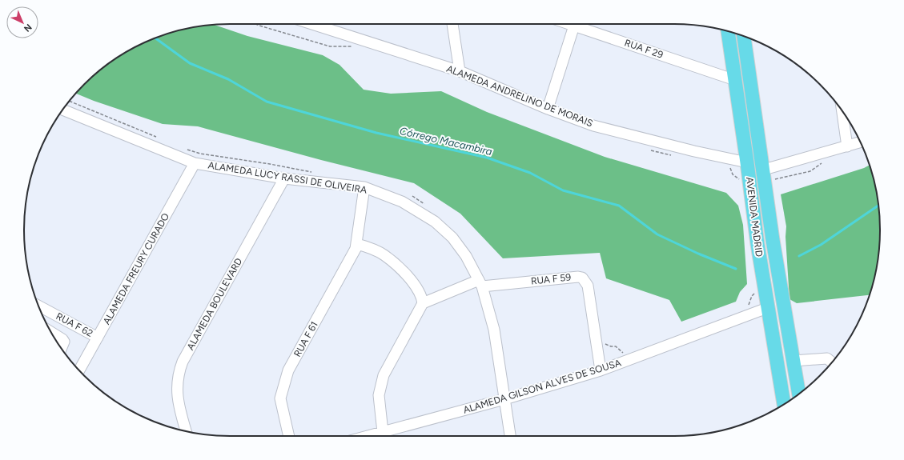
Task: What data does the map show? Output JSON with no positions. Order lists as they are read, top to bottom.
{
  "streets": {
    "main road": ["AVENIDA MADRID"],
    "street": [
      "RUA F 29",
      "ALAMEDA ANDRELINO DE MORAIS",
      "ALAMEDA LUCY RASSI DE OLIVEIRA",
      "ALAMEDA FREURY CURADO",
      "RUA F 59",
      "ALAMEDA BOULEVARD",
      "RUA F 62",
      "RUA F 61",
      "ALAMEDA GILSON ALVES DE SOUSA"
    ]
  },
  "crossings": [
    ["RUA F 29", "AVENIDA MADRID"],
    ["ALAMEDA ANDRELINO DE MORAIS", "AVENIDA MADRID"],
    ["ALAMEDA LUCY RASSI DE OLIVEIRA", "ALAMEDA FREURY CURADO"],
    ["ALAMEDA LUCY RASSI DE OLIVEIRA", "RUA F 59"],
    ["ALAMEDA LUCY RASSI DE OLIVEIRA", "ALAMEDA BOULEVARD"],
    ["ALAMEDA LUCY RASSI DE OLIVEIRA", "RUA F 61"],
    ["ALAMEDA LUCY RASSI DE OLIVEIRA", "ALAMEDA GILSON ALVES DE SOUSA"],
    ["AVENIDA MADRID", "ALAMEDA GILSON ALVES DE SOUSA"],
    ["ALAMEDA FREURY CURADO", "RUA F 62"],
    ["RUA F 59", "ALAMEDA GILSON ALVES DE SOUSA"]
  ],
  "water": ["Córrego Macambira"],
  "north": "bottom right"
}
